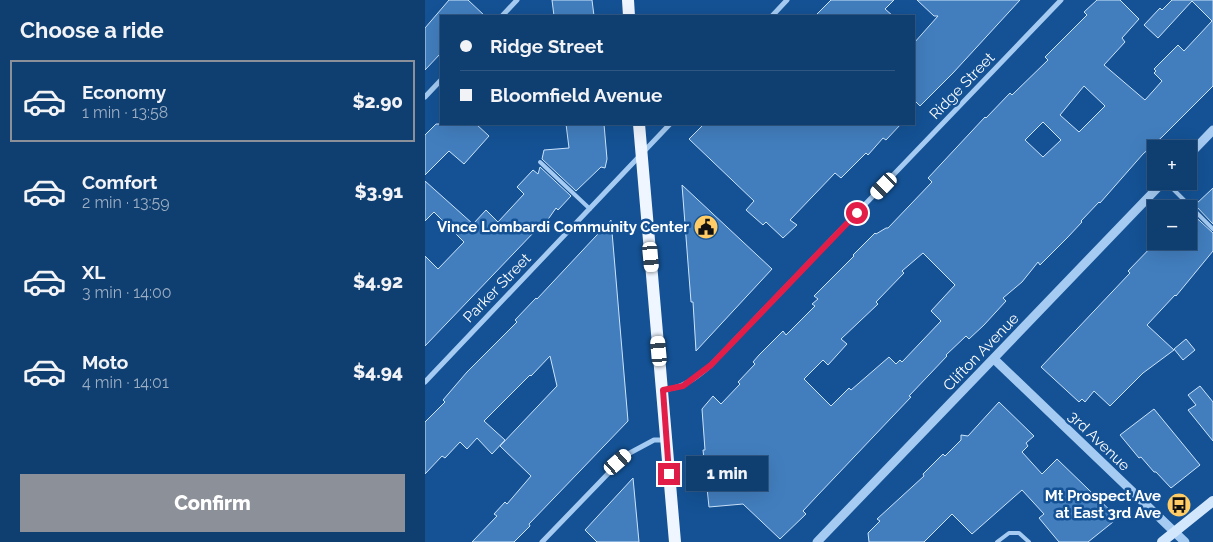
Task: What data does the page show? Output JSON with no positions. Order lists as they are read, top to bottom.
{
  "streets": {
    "street": [
      "Ridge Street",
      "Parker Street",
      "Clifton Avenue",
      "3rd Avenue"
    ]
  },
  "crossings": [
    ["Clifton Avenue", "3rd Avenue"]
  ],
  "places": {
    "public building": ["Vince Lombardi Community Center"],
    "bus stop": ["Mt Prospect Ave at East 3rd Ave"]
  },
  "page": {
    "heading": "Choose a ride",
    "banner": ["Ridge Street", "Bloomfield Avenue"],
    "list": [
      {
        "name": "Economy",
        "note": "1 min · 13:58",
        "value": "$2.90"
      },
      {
        "name": "Comfort",
        "note": "2 min · 13:59",
        "value": "$3.91"
      },
      {
        "name": "XL",
        "note": "3 min · 14:00",
        "value": "$4.92"
      },
      {
        "name": "Moto",
        "note": "4 min · 14:01",
        "value": "$4.94"
      }
    ],
    "map_buttons": ["+", "−"],
    "bubble": "1 min",
    "buttons": "Confirm"
  }
}
